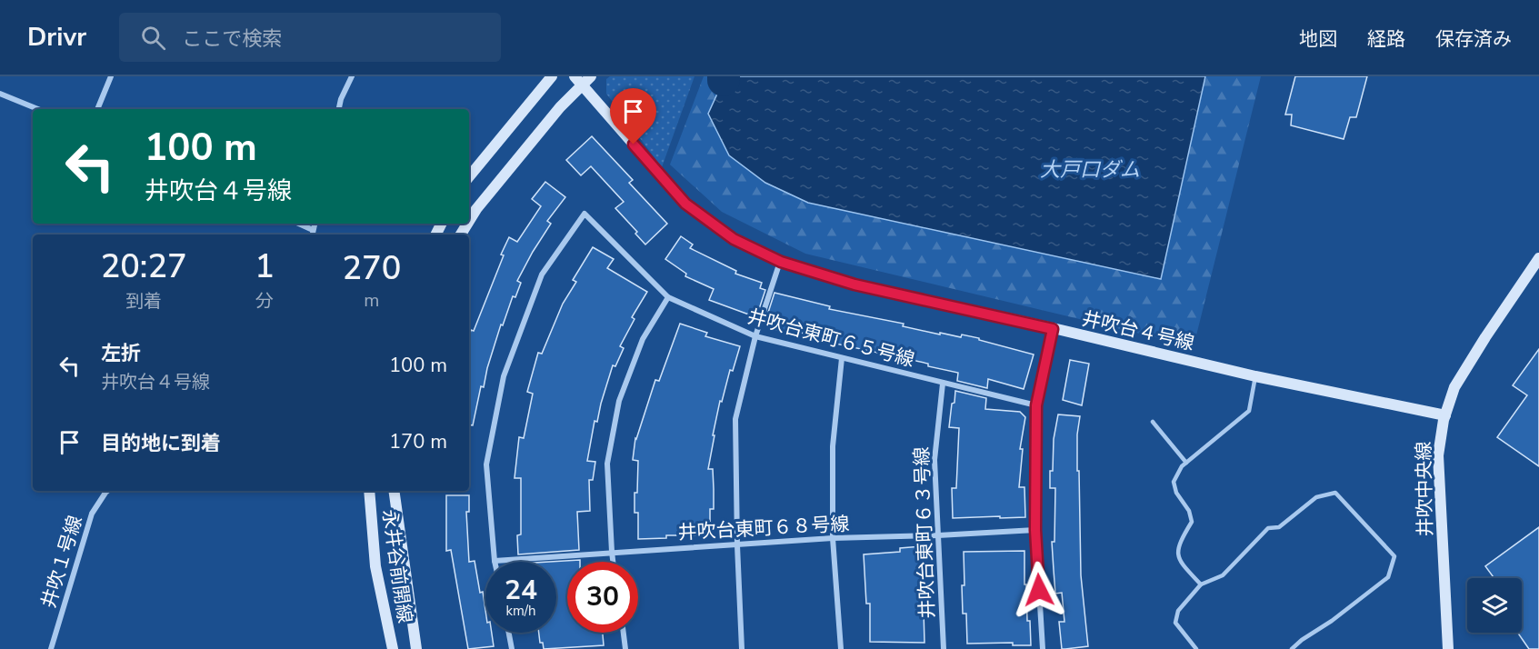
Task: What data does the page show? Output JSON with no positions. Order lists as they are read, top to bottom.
{
  "streets": {
    "street": [
      "井吹台４号線",
      "井吹台東町６５号線",
      "井吹中央線",
      "井吹台東町６８号線",
      "井吹台東町６３号線",
      "井吹１号線",
      "永井谷前開線"
    ]
  },
  "crossings": [
    ["井吹台４号線", "井吹中央線"],
    ["井吹台東町６５号線", "井吹台東町６８号線"],
    ["井吹台東町６５号線", "井吹台東町６３号線"],
    ["井吹台東町６８号線", "井吹台東町６３号線"]
  ],
  "water": ["大戸口ダム"],
  "page": {
    "header": "Drivr",
    "search": "ここで検索",
    "nav": ["地図", "経路", "保存済み"],
    "turn": ["100 m", "井吹台４号線"],
    "eta": [
      "20:27",
      "到着",
      "1",
      "分",
      "270",
      "m"
    ],
    "list": [
      {
        "name": "左折",
        "note": "井吹台４号線",
        "value": "100 m"
      },
      {
        "name": "目的地に到着",
        "value": "170 m"
      }
    ],
    "speed": "24 km/h",
    "limit": "30"
  }
}
